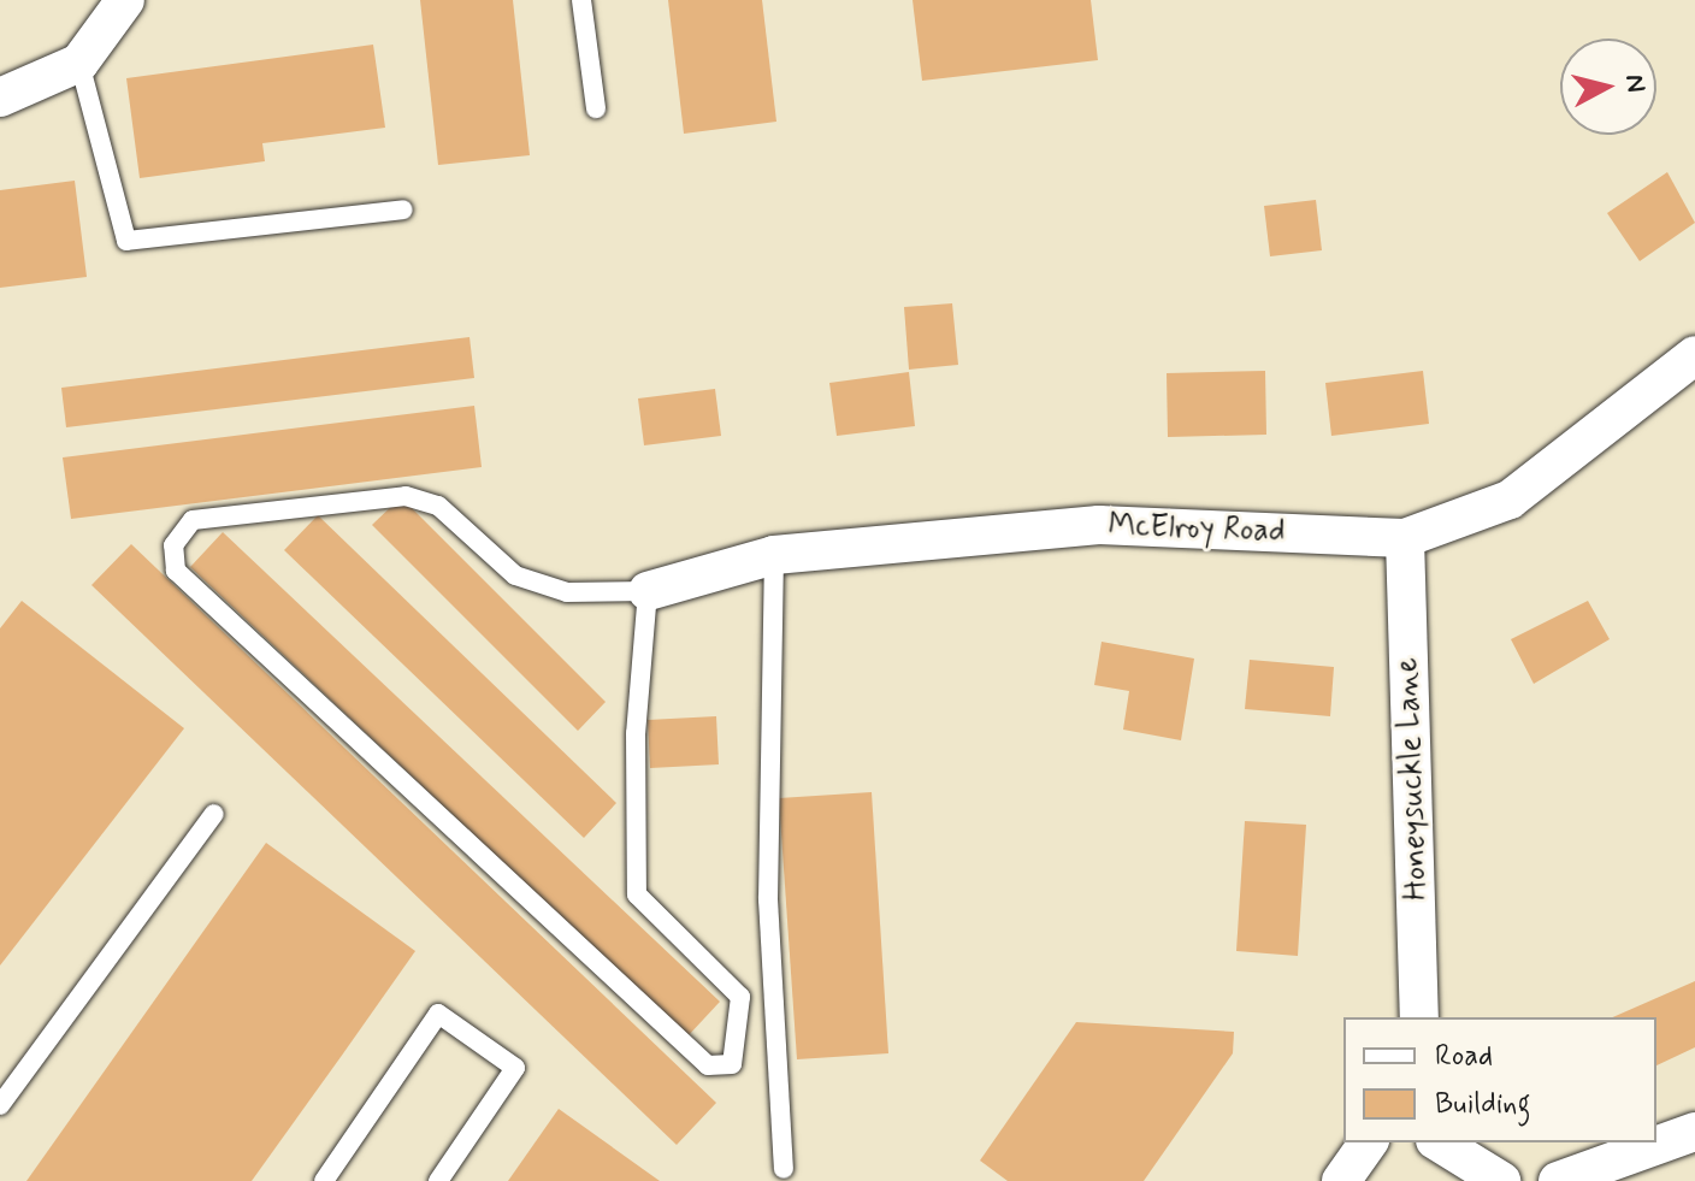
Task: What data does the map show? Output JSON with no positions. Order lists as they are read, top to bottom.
{
  "streets": {
    "street": ["McElroy Road", "Honeysuckle Lane"]
  },
  "crossings": [
    ["McElroy Road", "Honeysuckle Lane"]
  ],
  "legend": ["Road", "Building"],
  "north": "right"
}
